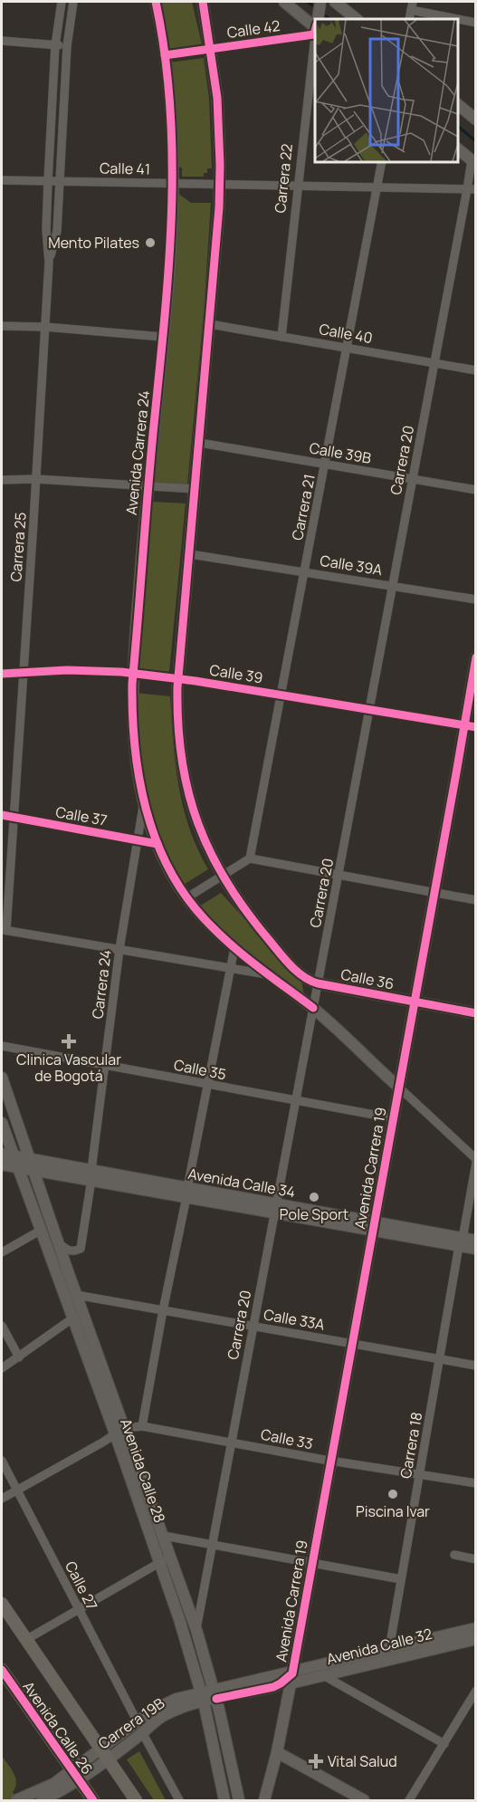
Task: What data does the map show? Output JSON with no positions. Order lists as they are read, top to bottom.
{
  "streets": {
    "main road": [
      "Avenida Carrera 24",
      "Calle 36",
      "Avenida Carrera 19",
      "Avenida Calle 34",
      "Avenida Calle 28",
      "Avenida Calle 32",
      "Carrera 19B",
      "Avenida Calle 26"
    ],
    "street": [
      "Calle 42",
      "Calle 41",
      "Carrera 22",
      "Calle 40",
      "Calle 39B",
      "Carrera 20",
      "Carrera 21",
      "Carrera 25",
      "Calle 39A",
      "Calle 39",
      "Calle 37",
      "Carrera 24",
      "Calle 35",
      "Calle 33A",
      "Calle 33",
      "Carrera 18",
      "Calle 27"
    ]
  },
  "crossings": [
    ["Calle 42", "Avenida Carrera 24"],
    ["Calle 41", "Carrera 22"],
    ["Calle 41", "Avenida Carrera 24"],
    ["Calle 41", "Carrera 20"],
    ["Calle 41", "Carrera 21"],
    ["Calle 41", "Carrera 25"],
    ["Carrera 22", "Calle 40"],
    ["Calle 40", "Carrera 20"],
    ["Calle 40", "Carrera 21"],
    ["Avenida Carrera 24", "Carrera 20"],
    ["Avenida Carrera 24", "Calle 39"],
    ["Avenida Carrera 24", "Calle 37"],
    ["Avenida Carrera 24", "Carrera 24"],
    ["Avenida Carrera 24", "Avenida Carrera 19"],
    ["Calle 39B", "Carrera 20"],
    ["Calle 39B", "Carrera 21"],
    ["Carrera 20", "Calle 39A"],
    ["Carrera 20", "Calle 39"],
    ["Carrera 20", "Calle 36"],
    ["Carrera 20", "Calle 35"],
    ["Carrera 20", "Avenida Calle 34"],
    ["Carrera 20", "Calle 33A"],
    ["Carrera 20", "Calle 33"],
    ["Carrera 20", "Avenida Calle 28"],
    ["Carrera 21", "Calle 39A"],
    ["Carrera 21", "Calle 39"],
    ["Carrera 25", "Calle 39"],
    ["Carrera 25", "Calle 37"],
    ["Calle 39", "Avenida Carrera 19"],
    ["Calle 37", "Carrera 24"],
    ["Calle 36", "Avenida Carrera 19"],
    ["Carrera 24", "Calle 35"],
    ["Carrera 24", "Avenida Calle 34"],
    ["Carrera 24", "Avenida Calle 28"],
    ["Calle 35", "Avenida Carrera 19"],
    ["Avenida Carrera 19", "Avenida Calle 34"],
    ["Avenida Carrera 19", "Calle 33A"],
    ["Avenida Carrera 19", "Calle 33"],
    ["Avenida Carrera 19", "Avenida Calle 32"],
    ["Avenida Calle 34", "Carrera 18"],
    ["Avenida Calle 34", "Avenida Calle 28"],
    ["Calle 33A", "Carrera 18"],
    ["Calle 33A", "Avenida Calle 28"],
    ["Calle 33", "Carrera 18"],
    ["Calle 33", "Avenida Calle 28"],
    ["Carrera 18", "Avenida Calle 32"],
    ["Avenida Calle 28", "Avenida Calle 32"],
    ["Avenida Calle 28", "Carrera 19B"],
    ["Calle 27", "Carrera 19B"],
    ["Avenida Calle 32", "Carrera 19B"],
    ["Carrera 19B", "Avenida Calle 26"]
  ],
  "places": {
    "other": ["Mento Pilates", "Pole Sport", "Piscina Ivar"],
    "health": ["Clinica Vascular de Bogotá", "Vital Salud"]
  }
}
